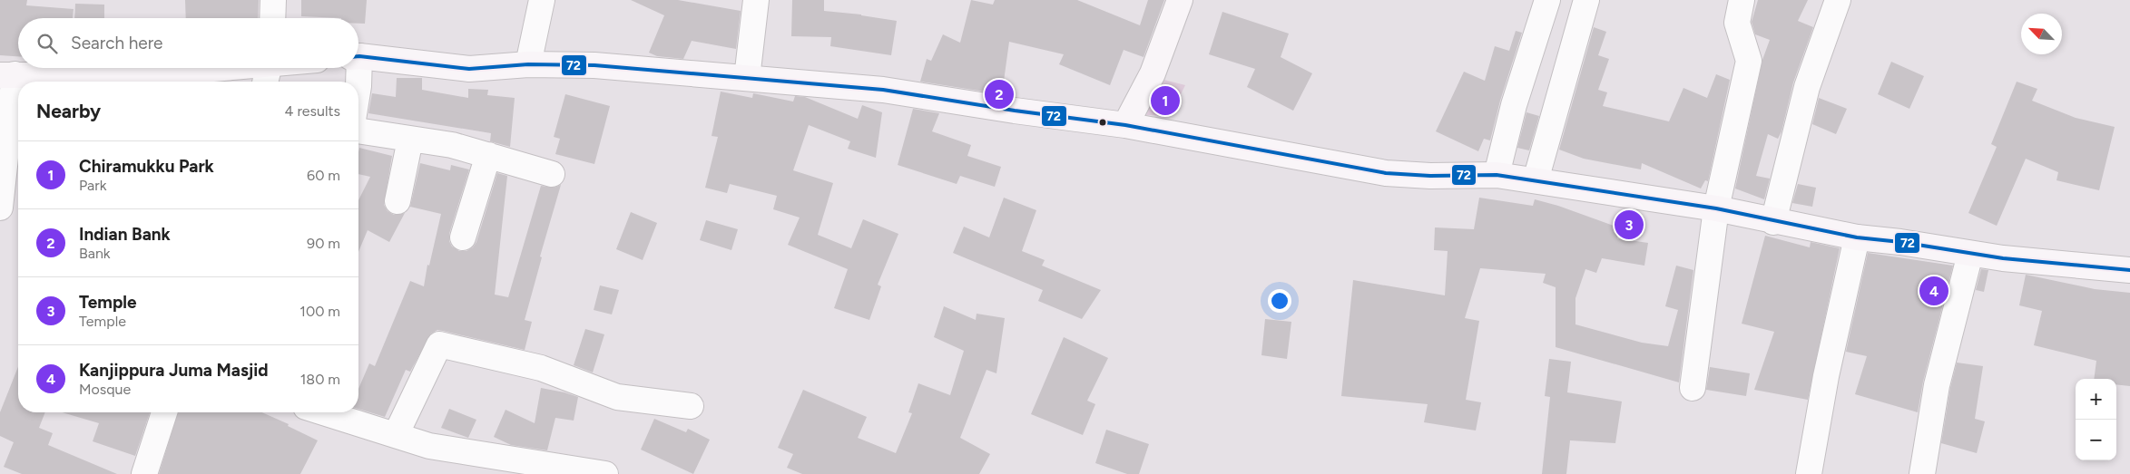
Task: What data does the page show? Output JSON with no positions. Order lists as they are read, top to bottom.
{
  "lines": ["transit line 72"],
  "north": "top left",
  "page": {
    "search": "Search here",
    "pins": [
      "2",
      "1",
      "3",
      "4"
    ],
    "heading": ["Nearby", "4 results"],
    "list": [
      {
        "mark": "1",
        "name": "Chiramukku Park",
        "note": "Park",
        "value": "60 m"
      },
      {
        "mark": "2",
        "name": "Indian Bank",
        "note": "Bank",
        "value": "90 m"
      },
      {
        "mark": "3",
        "name": "Temple",
        "note": "Temple",
        "value": "100 m"
      },
      {
        "mark": "4",
        "name": "Kanjippura Juma Masjid",
        "note": "Mosque",
        "value": "180 m"
      }
    ],
    "map_buttons": ["+", "−"]
  }
}
